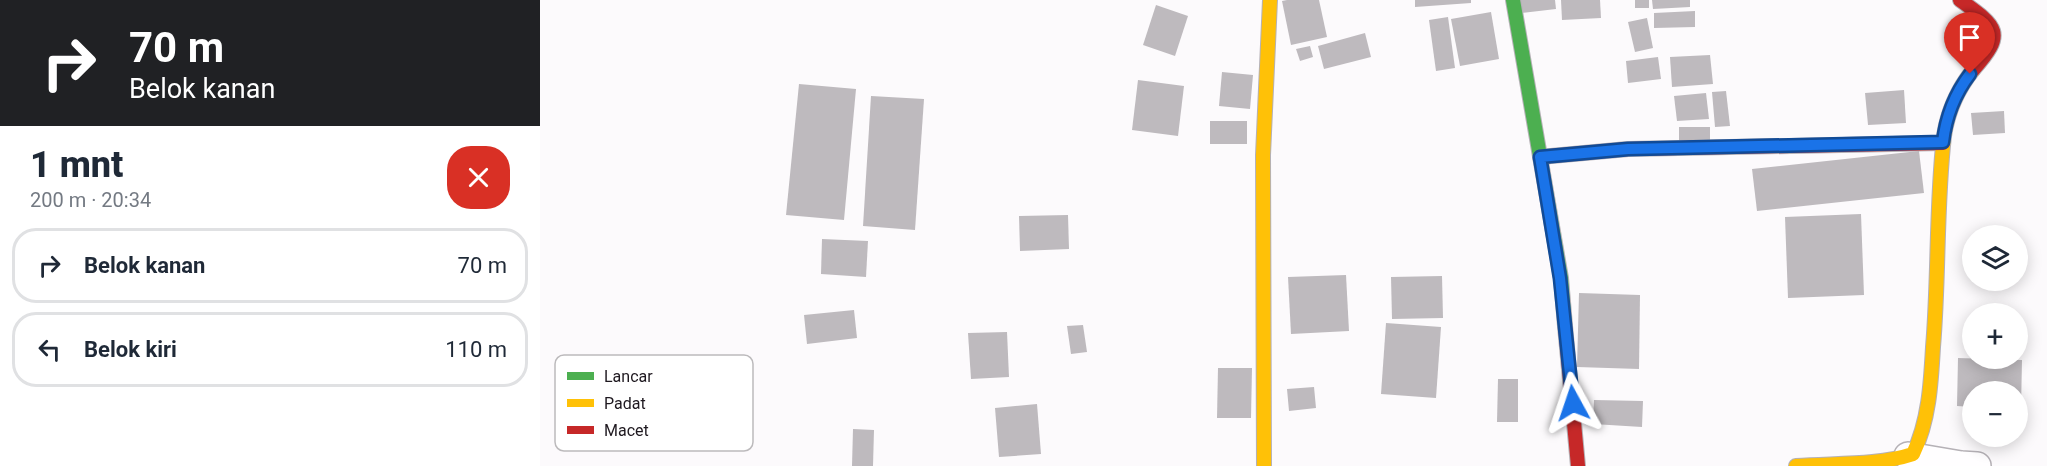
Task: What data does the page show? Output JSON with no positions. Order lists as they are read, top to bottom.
{
  "legend": ["Lancar", "Padat", "Macet"],
  "page": {
    "turn": ["70 m", "Belok kanan"],
    "heading": ["1 mnt", "200 m · 20:34"],
    "map_buttons": ["+", "−"],
    "list": [
      {
        "name": "Belok kanan",
        "value": "70 m"
      },
      {
        "name": "Belok kiri",
        "value": "110 m"
      }
    ]
  }
}
